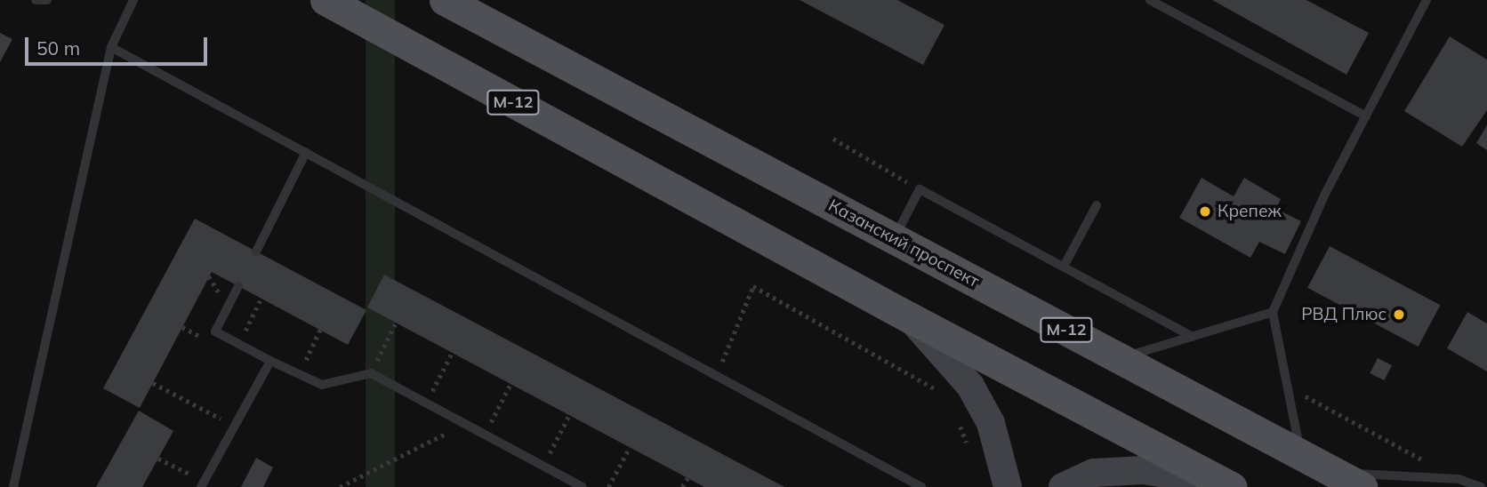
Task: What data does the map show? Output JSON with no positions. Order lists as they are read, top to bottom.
{
  "streets": {
    "main road": ["М-12", "Казанский проспект"]
  },
  "places": ["Крепеж", "РВД Плюс"],
  "scale_bar": "50 m"
}
